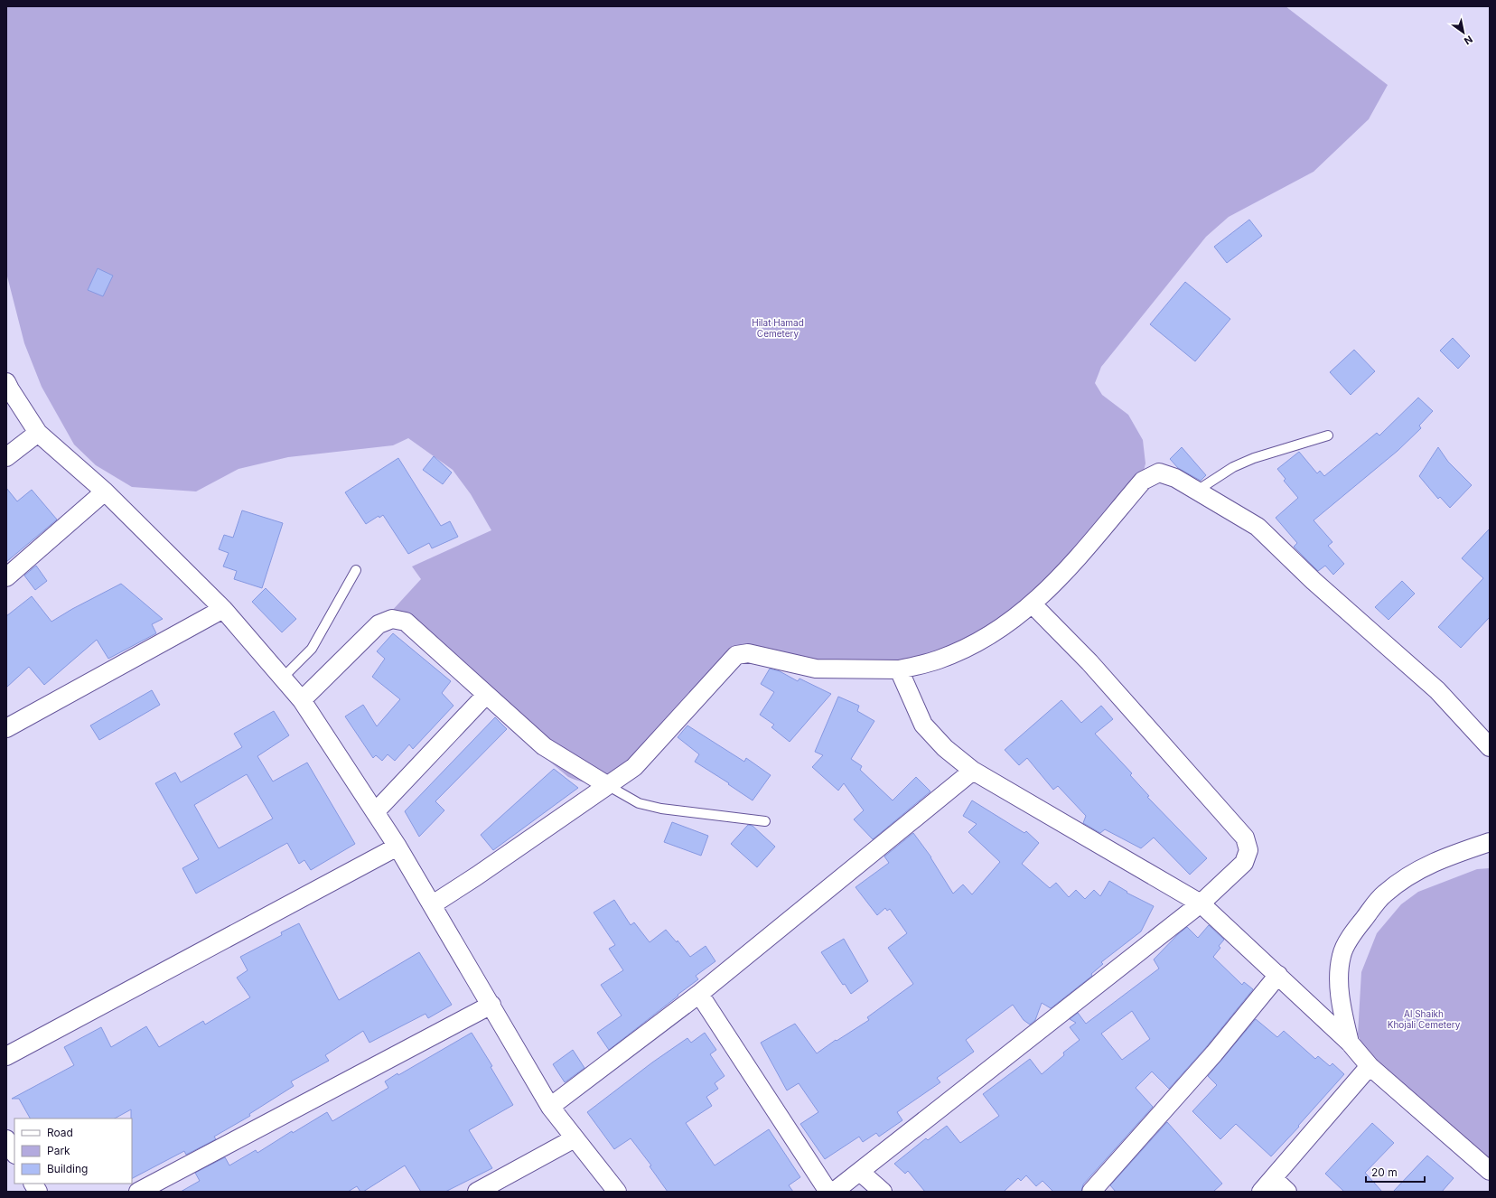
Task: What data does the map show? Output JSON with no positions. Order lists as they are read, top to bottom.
{
  "parks": ["Hilat Hamad Cemetery", "Al Shaikh Khojali Cemetery"],
  "legend": ["Road", "Park", "Building"],
  "scale_bar": "20 m",
  "north": "bottom right"
}
